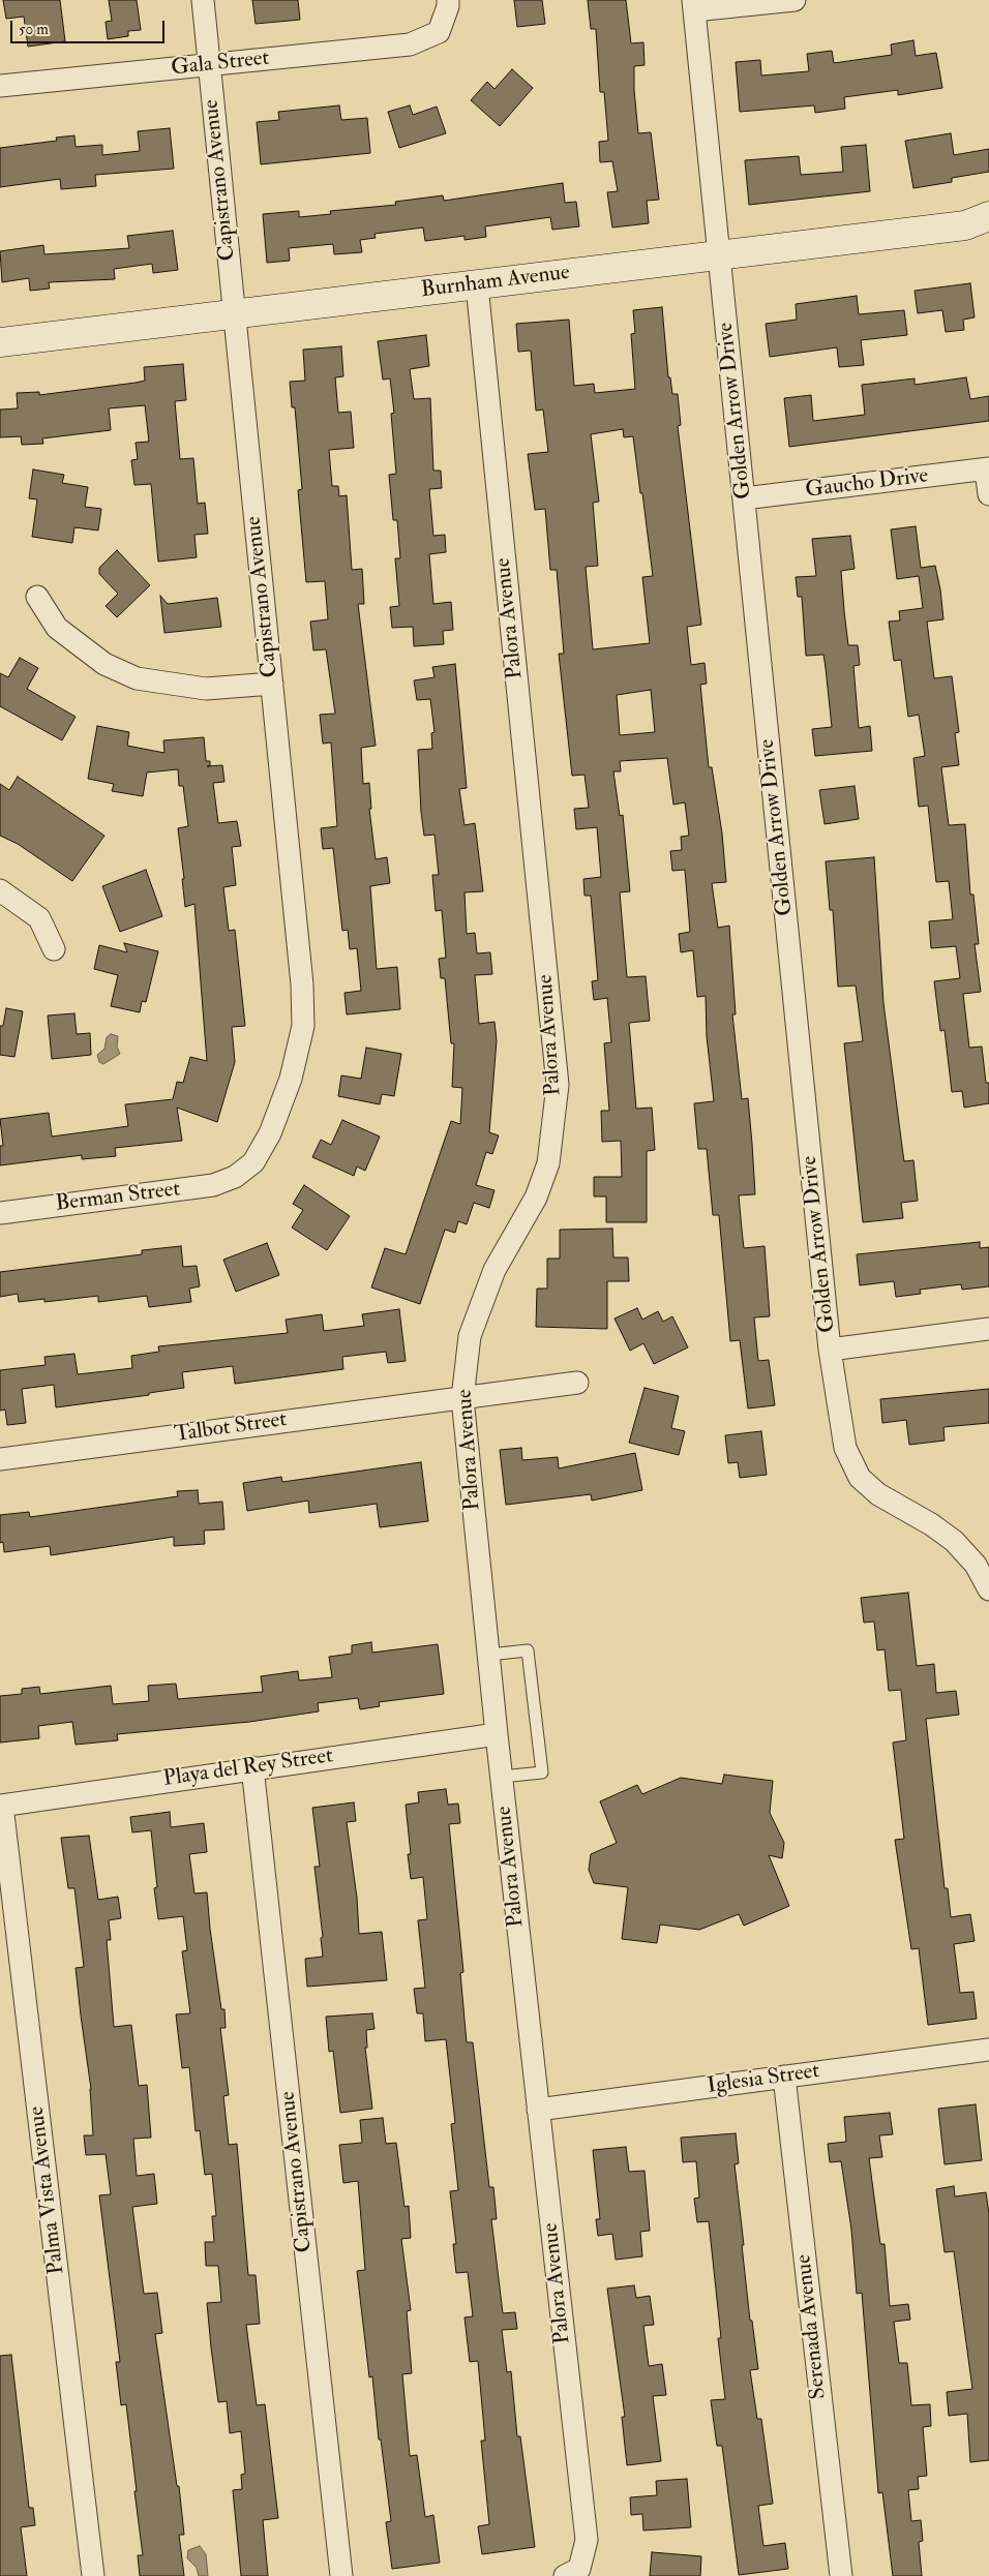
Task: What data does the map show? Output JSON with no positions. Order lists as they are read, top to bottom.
{
  "streets": {
    "street": [
      "Gala Street",
      "Capistrano Avenue",
      "Burnham Avenue",
      "Golden Arrow Drive",
      "Gaucho Drive",
      "Palora Avenue",
      "Berman Street",
      "Talbot Street",
      "Playa del Rey Street",
      "Iglesia Street",
      "Palma Vista Avenue",
      "Serenada Avenue"
    ]
  },
  "crossings": [
    ["Gala Street", "Capistrano Avenue"],
    ["Capistrano Avenue", "Burnham Avenue"],
    ["Capistrano Avenue", "Berman Street"],
    ["Capistrano Avenue", "Playa del Rey Street"],
    ["Burnham Avenue", "Golden Arrow Drive"],
    ["Burnham Avenue", "Palora Avenue"],
    ["Golden Arrow Drive", "Gaucho Drive"],
    ["Palora Avenue", "Talbot Street"],
    ["Palora Avenue", "Playa del Rey Street"],
    ["Palora Avenue", "Iglesia Street"],
    ["Playa del Rey Street", "Palma Vista Avenue"],
    ["Iglesia Street", "Serenada Avenue"]
  ],
  "scale_bar": "50 m"
}
